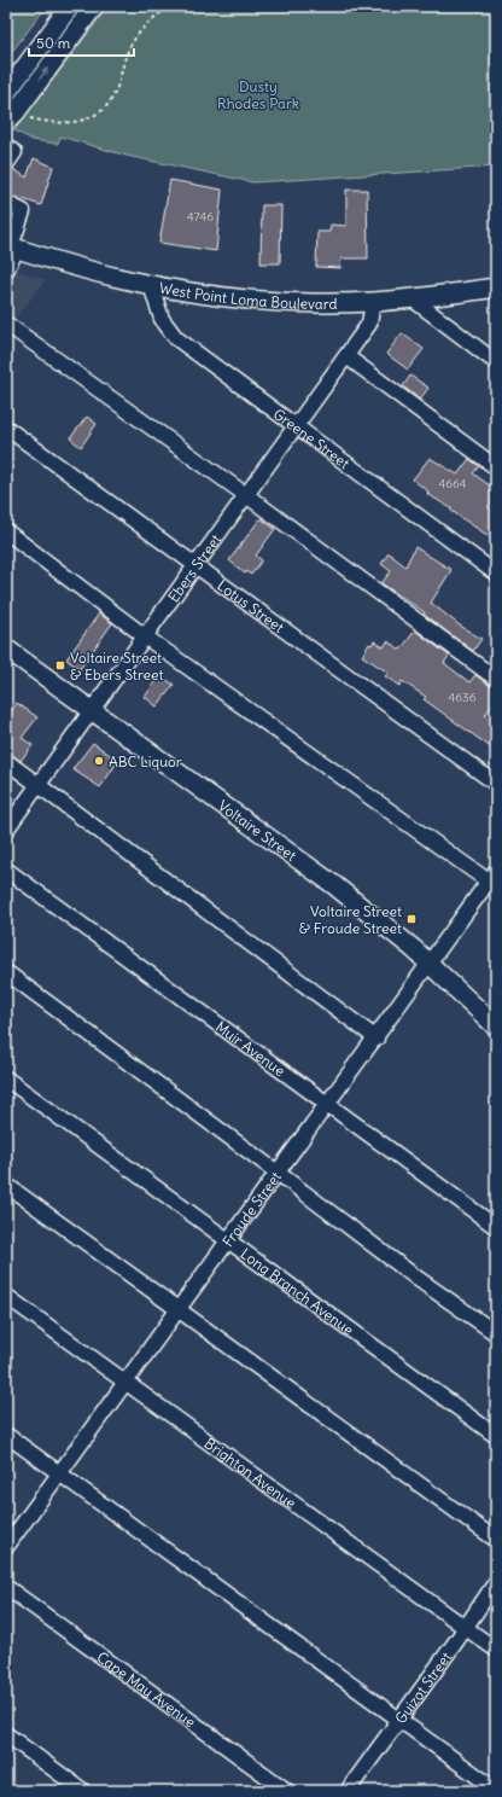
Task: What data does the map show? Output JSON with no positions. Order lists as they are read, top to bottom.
{
  "streets": {
    "main road": ["West Point Loma Boulevard", "Voltaire Street"],
    "street": [
      "Greene Street",
      "Ebers Street",
      "Lotus Street",
      "Muir Avenue",
      "Froude Street",
      "Long Branch Avenue",
      "Brighton Avenue",
      "Guizot Street",
      "Cape May Avenue"
    ]
  },
  "crossings": [
    ["West Point Loma Boulevard", "Greene Street"],
    ["West Point Loma Boulevard", "Ebers Street"],
    ["Greene Street", "Ebers Street"],
    ["Ebers Street", "Lotus Street"],
    ["Ebers Street", "Voltaire Street"],
    ["Voltaire Street", "Froude Street"],
    ["Muir Avenue", "Froude Street"],
    ["Froude Street", "Long Branch Avenue"],
    ["Froude Street", "Brighton Avenue"],
    ["Brighton Avenue", "Guizot Street"]
  ],
  "parks": ["Dusty Rhodes Park"],
  "places": {
    "transit": ["Voltaire Street & Ebers Street", "Voltaire Street & Froude Street"],
    "other": ["ABC Liquor"]
  },
  "house_numbers": ["4746", "4664", "4636"],
  "scale_bar": "50 m"
}
